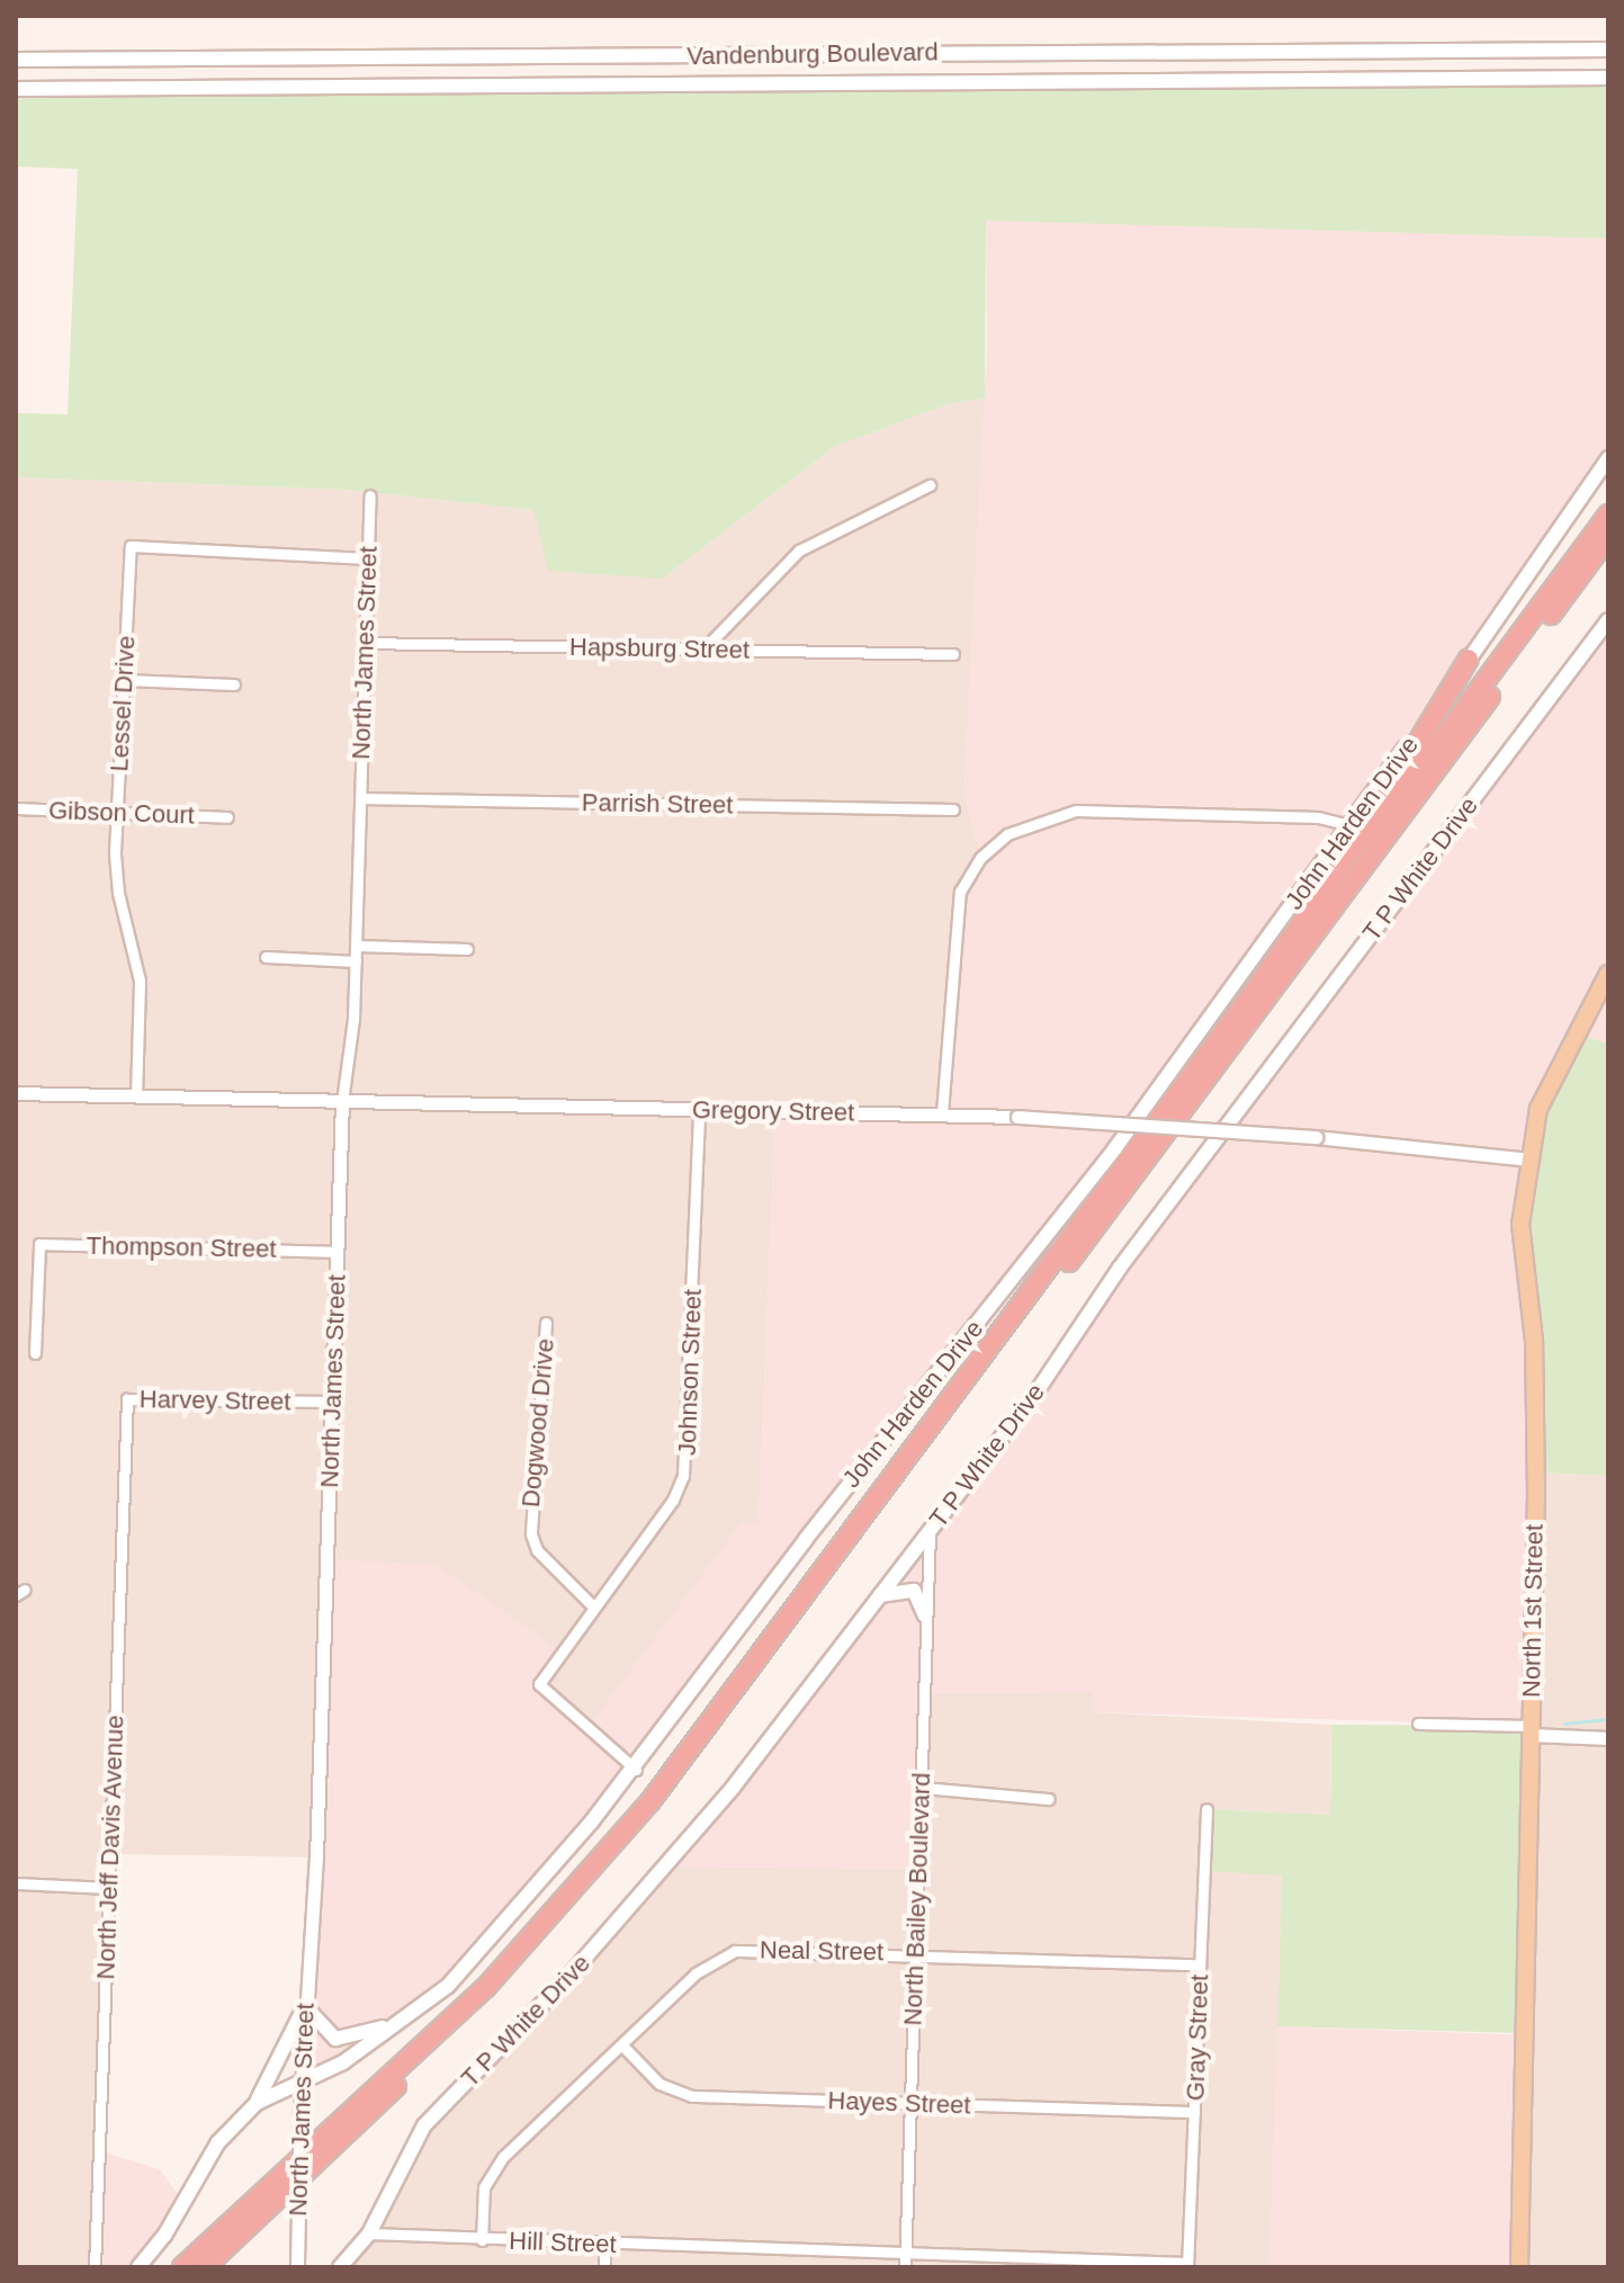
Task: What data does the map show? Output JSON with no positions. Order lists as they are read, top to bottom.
{
  "streets": {
    "main road": [
      "Vandenburg Boulevard",
      "John Harden Drive",
      "T P White Drive",
      "North 1st Street"
    ],
    "street": [
      "Hapsburg Street",
      "North James Street",
      "Lessel Drive",
      "Parrish Street",
      "Gibson Court",
      "Gregory Street",
      "Thompson Street",
      "Johnson Street",
      "Harvey Street",
      "Dogwood Drive",
      "North Jeff Davis Avenue",
      "North Bailey Boulevard",
      "Neal Street",
      "Gray Street",
      "Hayes Street",
      "Hill Street"
    ]
  },
  "crossings": [
    ["Hapsburg Street", "North James Street"],
    ["North James Street", "Lessel Drive"],
    ["North James Street", "Parrish Street"],
    ["North James Street", "John Harden Drive"],
    ["North James Street", "Gregory Street"],
    ["North James Street", "Thompson Street"],
    ["North James Street", "Harvey Street"],
    ["Lessel Drive", "Gibson Court"],
    ["Lessel Drive", "Gregory Street"],
    ["John Harden Drive", "Johnson Street"],
    ["T P White Drive", "North Bailey Boulevard"],
    ["T P White Drive", "Hill Street"],
    ["Gregory Street", "Johnson Street"],
    ["Gregory Street", "North 1st Street"],
    ["Johnson Street", "Dogwood Drive"],
    ["Harvey Street", "North Jeff Davis Avenue"],
    ["North Bailey Boulevard", "Neal Street"],
    ["North Bailey Boulevard", "Hayes Street"],
    ["North Bailey Boulevard", "Hill Street"],
    ["Neal Street", "Gray Street"],
    ["Neal Street", "Hayes Street"],
    ["Neal Street", "Hill Street"],
    ["Gray Street", "Hayes Street"],
    ["Gray Street", "Hill Street"]
  ]
}
